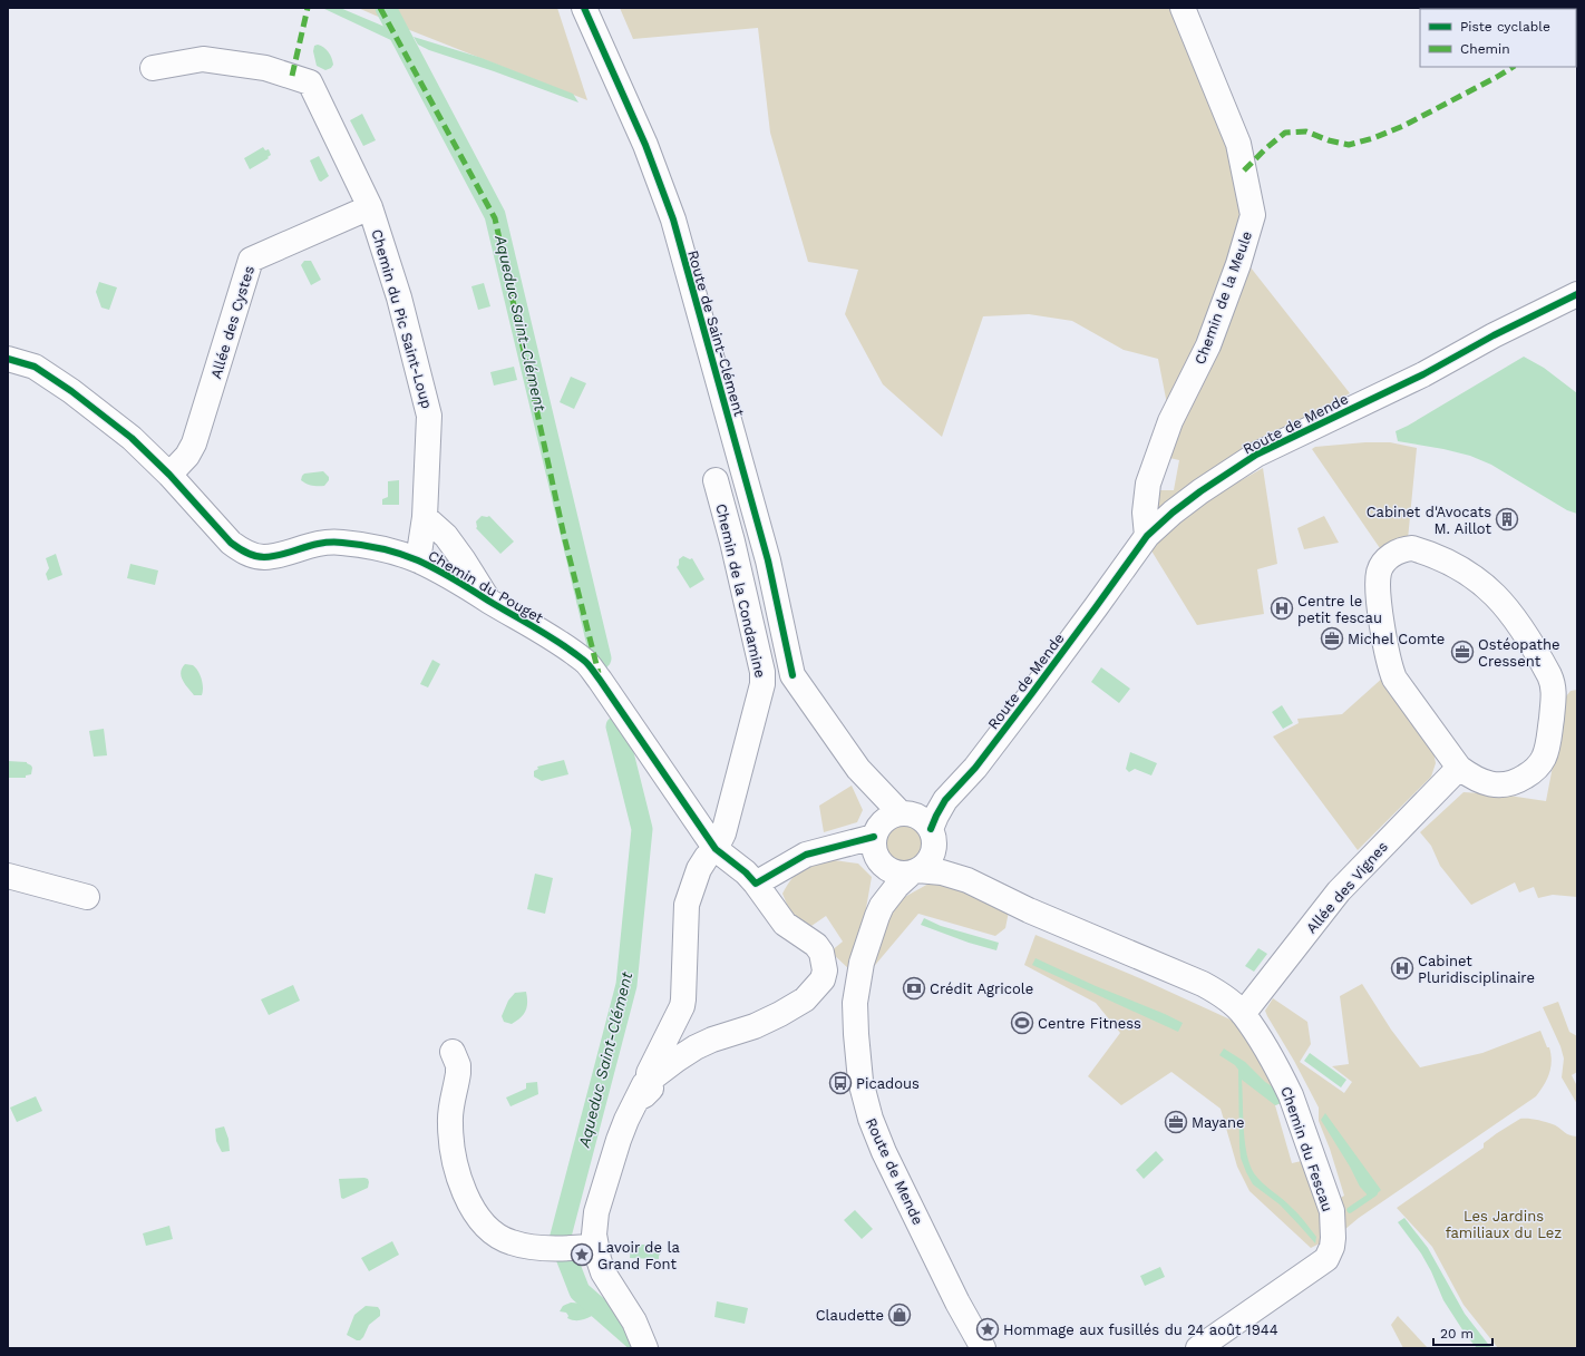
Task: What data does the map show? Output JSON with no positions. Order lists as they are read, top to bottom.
{
  "streets": {
    "street": [
      "Chemin de la Meule",
      "Chemin du Pic Saint-Loup",
      "Allée des Cystes",
      "Route de Saint-Clément",
      "Route de Mende",
      "Chemin du Pouget",
      "Chemin de la Condamine",
      "Allée des Vignes",
      "Chemin du Fescau"
    ]
  },
  "crossings": [
    ["Chemin de la Meule", "Route de Mende"],
    ["Chemin du Pic Saint-Loup", "Allée des Cystes"],
    ["Chemin du Pic Saint-Loup", "Chemin du Pouget"],
    ["Allée des Cystes", "Chemin du Pouget"],
    ["Route de Saint-Clément", "Route de Mende"],
    ["Route de Saint-Clément", "Chemin du Fescau"],
    ["Route de Mende", "Chemin du Fescau"],
    ["Chemin du Pouget", "Chemin de la Condamine"],
    ["Allée des Vignes", "Chemin du Fescau"]
  ],
  "water": ["Aqueduc Saint-Clément"],
  "parks": ["Les Jardins familiaux du Lez"],
  "places": {
    "building": ["Cabinet d'Avocats M. Aillot"],
    "hospital": ["Centre le petit fescau", "Cabinet Pluridisciplinaire"],
    "office": ["Michel Comte", "Ostéopathe Cressent", "Mayane"],
    "bank": ["Crédit Agricole"],
    "sports": ["Centre Fitness"],
    "bus stop": ["Picadous"],
    "place": ["Lavoir de la Grand Font", "Hommage aux fusillés du 24 août 1944"],
    "shop": ["Claudette"]
  },
  "legend": ["Piste cyclable", "Chemin"],
  "scale_bar": "20 m"
}
